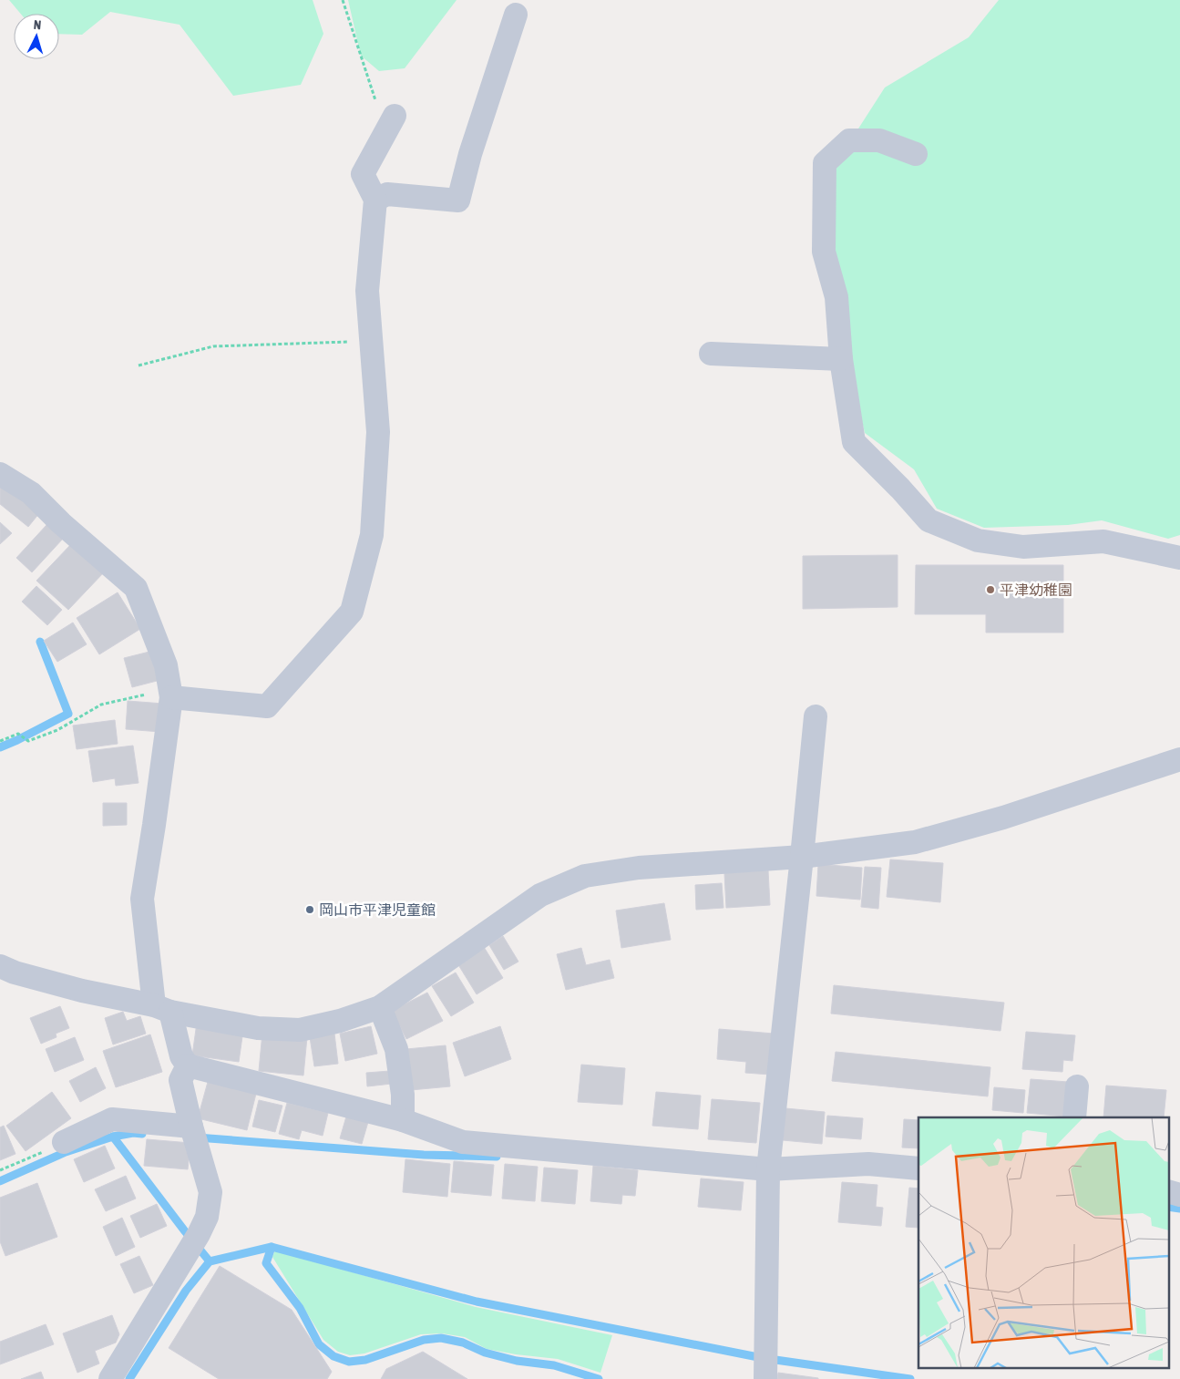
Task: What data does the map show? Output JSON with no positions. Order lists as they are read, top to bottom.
{
  "places": ["平津幼稚園", "岡山市平津児童館"],
  "north": "top"
}
